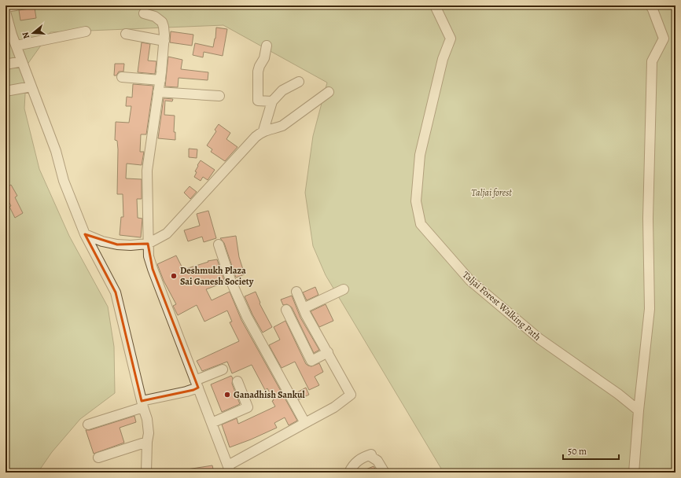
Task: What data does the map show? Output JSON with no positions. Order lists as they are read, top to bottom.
{
  "streets": {
    "street": ["Taljai Forest Walking Path"]
  },
  "parks": ["Taljai forest"],
  "places": ["Deshmukh Plaza Sai Ganesh Society", "Ganadhish Sankul"],
  "scale_bar": "50 m",
  "north": "left"
}
